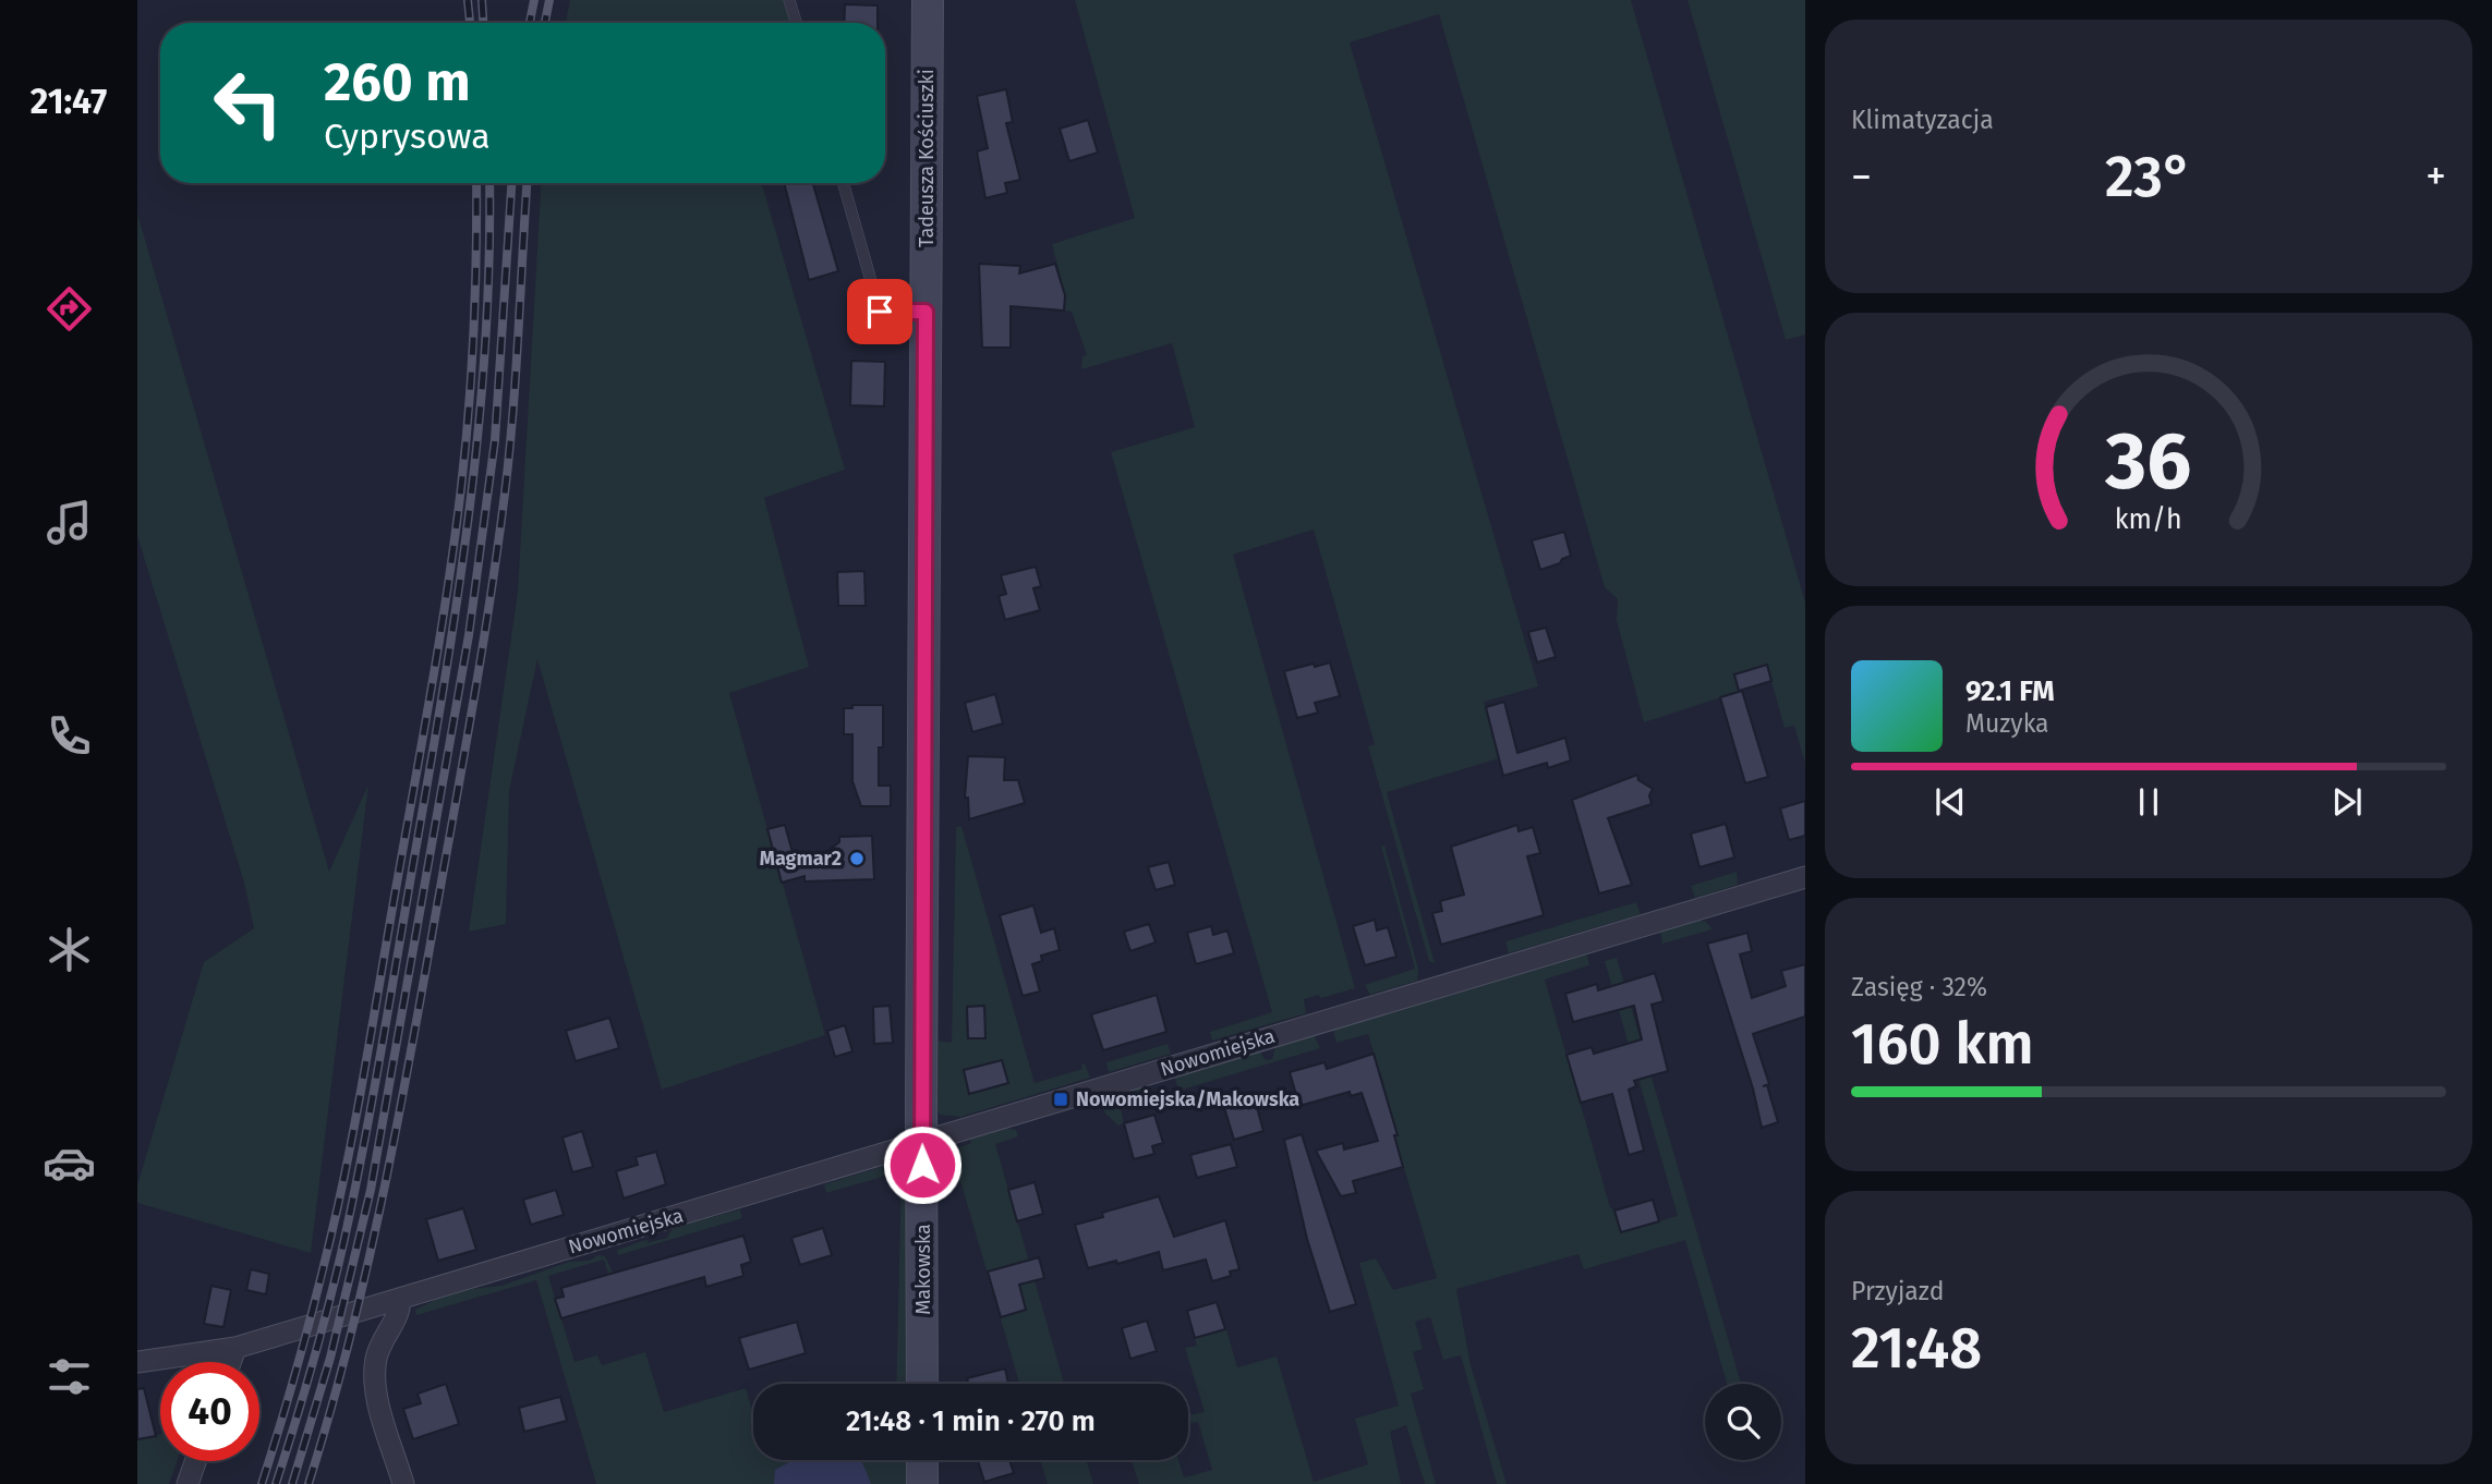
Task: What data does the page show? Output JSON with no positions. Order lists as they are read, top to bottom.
{
  "streets": {
    "street": ["Tadeusza Kościuszki", "Nowomiejska", "Makowska"]
  },
  "crossings": [
    ["Tadeusza Kościuszki", "Nowomiejska"],
    ["Tadeusza Kościuszki", "Makowska"],
    ["Nowomiejska", "Makowska"]
  ],
  "places": {
    "other": ["Magmar2"],
    "transit": ["Nowomiejska/Makowska"]
  },
  "page": {
    "tabs": "21:47",
    "tile": [
      "Klimatyzacja",
      ["Zasięg · 32%", "160 km"],
      ["Przyjazd", "21:48"]
    ],
    "turn": ["260 m", "Cyprysowa"],
    "heat": ["−", "23°", "+"],
    "song": ["92.1 FM", "Muzyka"],
    "limit": "40",
    "trip": "21:48 · 1 min · 270 m",
    "gauge": ["36", "km/h"]
  }
}
